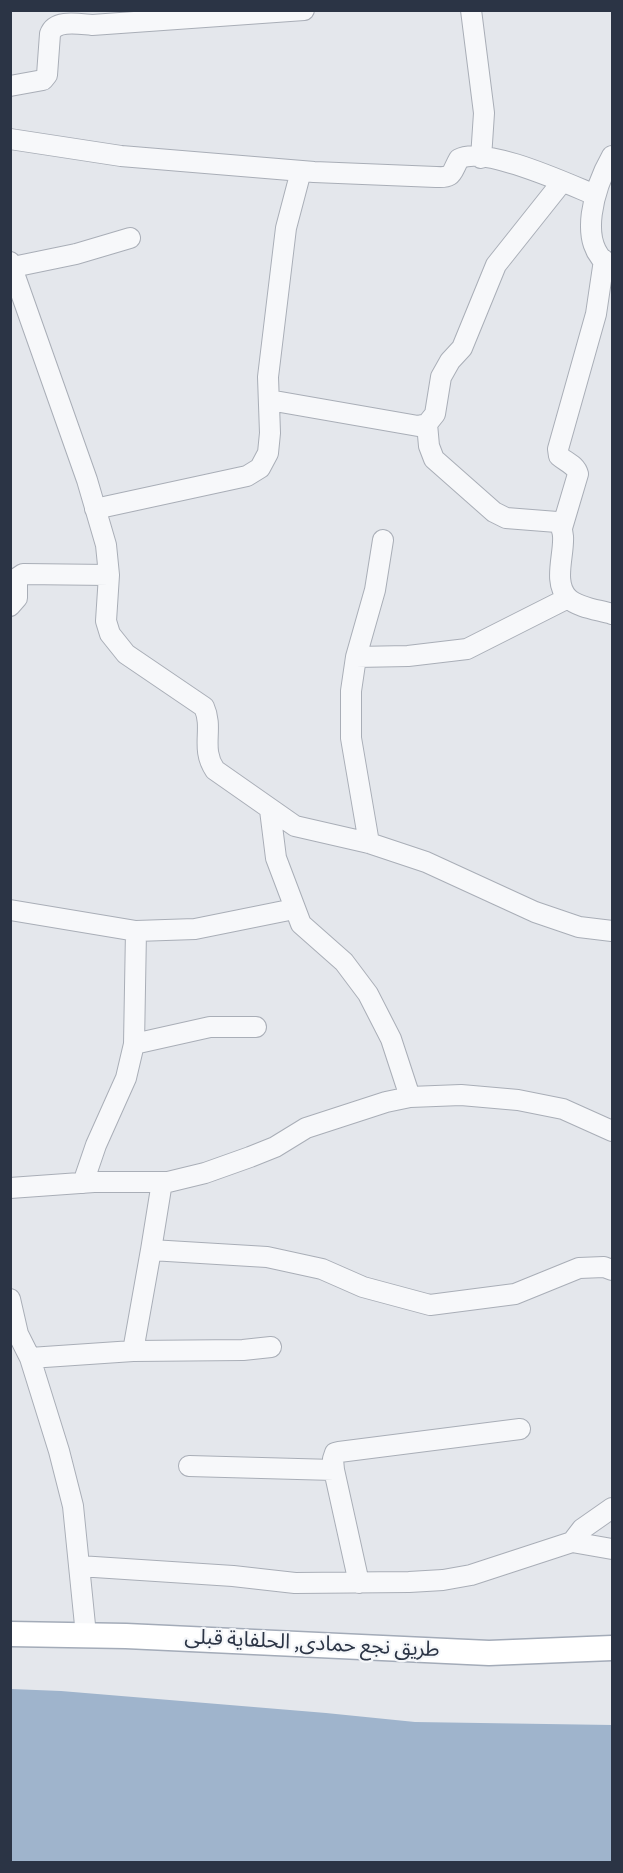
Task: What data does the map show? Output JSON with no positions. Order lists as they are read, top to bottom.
{
  "streets": {
    "main road": ["طريق نجع حمادى, الحلفاية قبلى"]
  }
}
